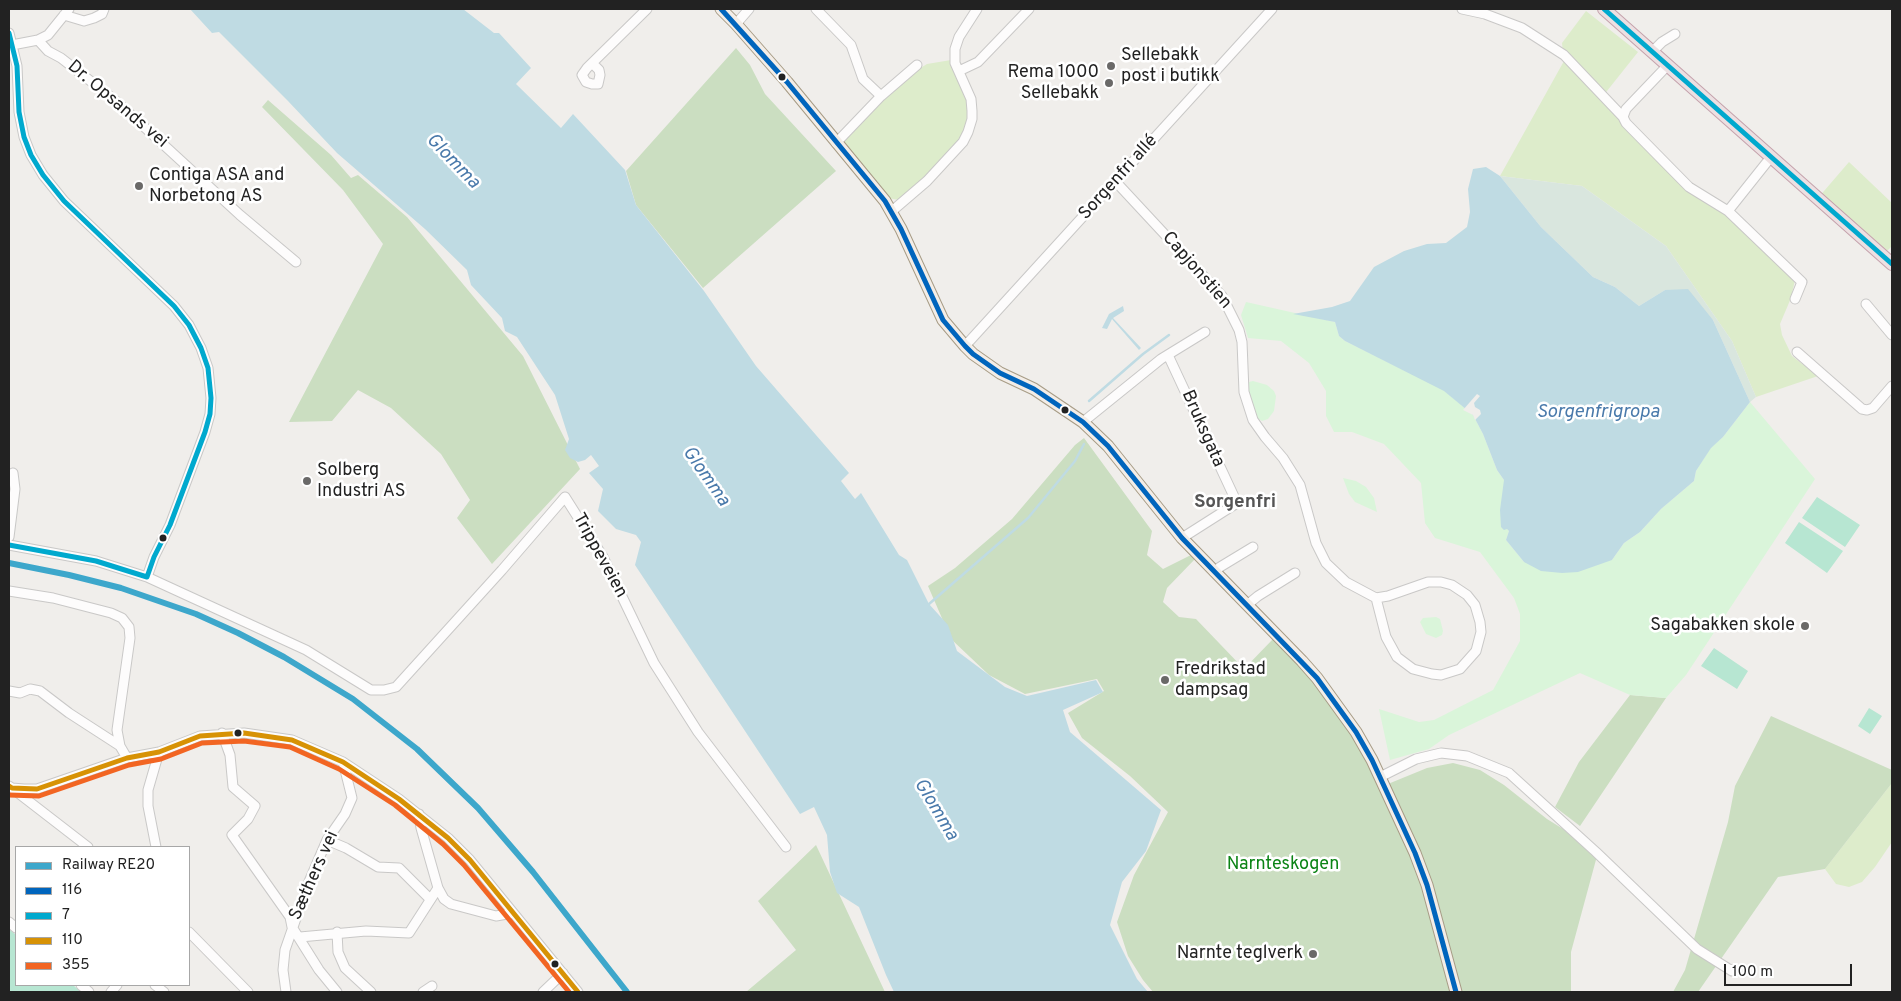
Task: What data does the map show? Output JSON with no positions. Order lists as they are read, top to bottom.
{
  "streets": {
    "street": [
      "Dr. Opsands vei",
      "Sorgenfri allé",
      "Capjonstien",
      "Bruksgata",
      "Trippeveien",
      "Sæthers vei"
    ]
  },
  "crossings": [
    ["Sorgenfri allé", "Capjonstien"]
  ],
  "districts": ["Sorgenfri"],
  "water": ["Glomma", "Sorgenfrigropa"],
  "parks": ["Narnteskogen"],
  "places": [
    "Sellebakk post i butikk",
    "Rema 1000 Sellebakk",
    "Contiga ASA and Norbetong AS",
    "Solberg Industri AS",
    "Sagabakken skole",
    "Fredrikstad dampsag",
    "Narnte teglverk"
  ],
  "lines": [
    "transit line 116",
    "transit line 7",
    "rail line RE20",
    "transit line 110",
    "transit line 355"
  ],
  "legend": [
    "Railway RE20",
    "116",
    "7",
    "110",
    "355"
  ],
  "scale_bar": "100 m"
}
